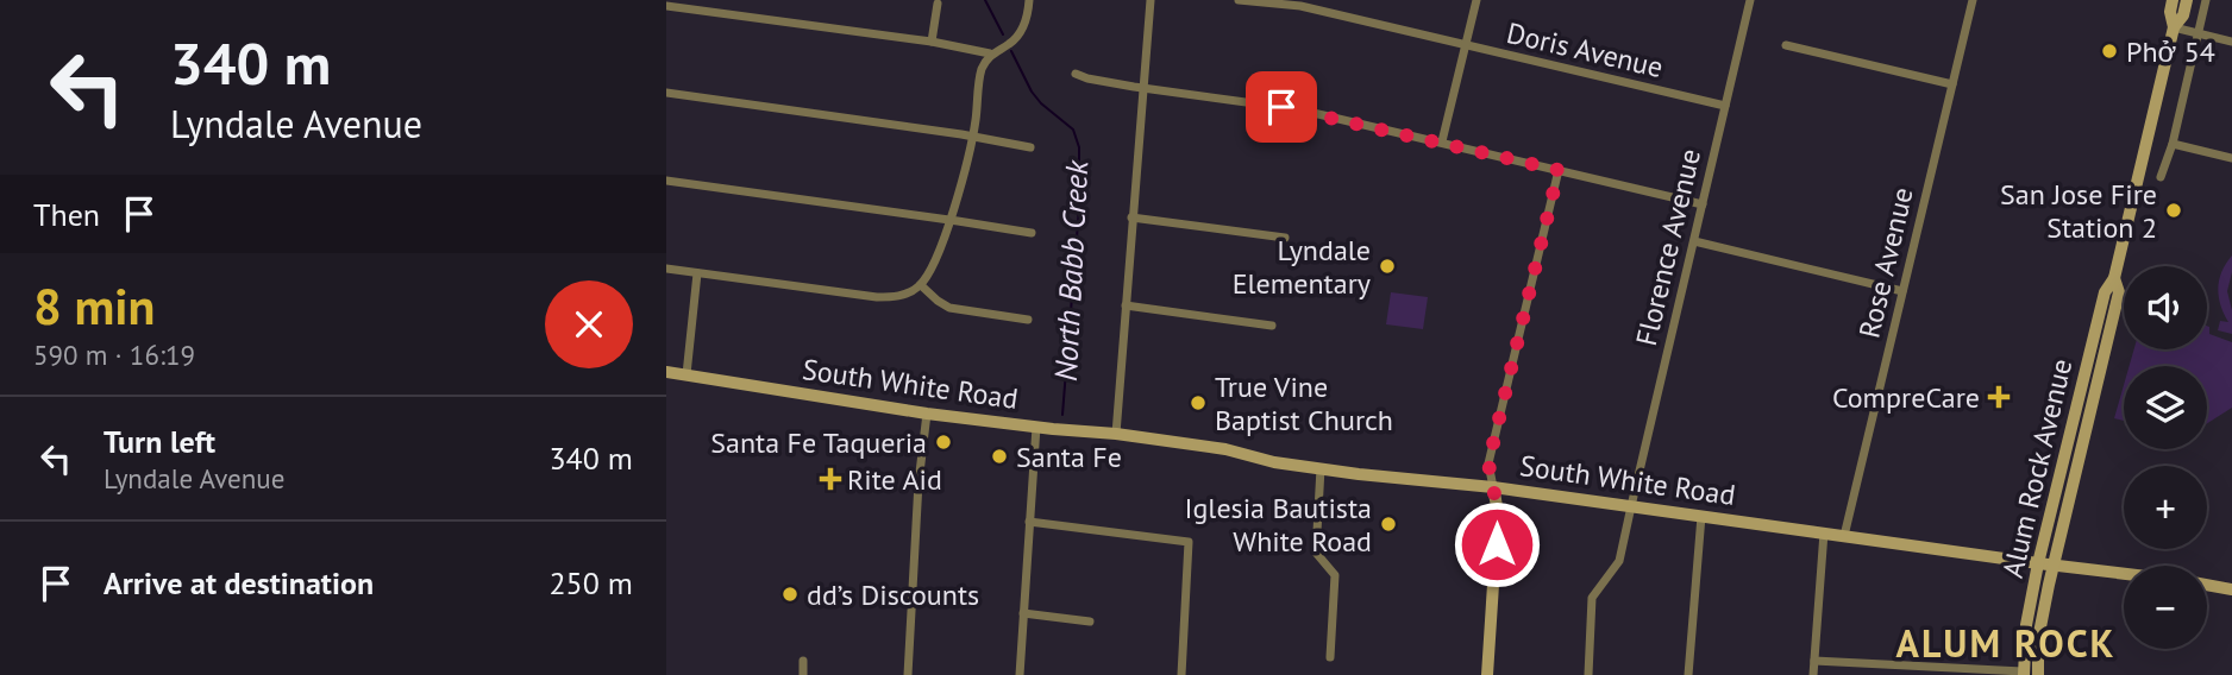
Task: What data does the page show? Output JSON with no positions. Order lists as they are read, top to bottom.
{
  "streets": {
    "main road": ["South White Road", "Alum Rock Avenue"],
    "street": ["Doris Avenue", "Florence Avenue", "Rose Avenue"]
  },
  "crossings": [
    ["Doris Avenue", "Florence Avenue"],
    ["Florence Avenue", "South White Road"],
    ["Rose Avenue", "South White Road"],
    ["South White Road", "Alum Rock Avenue"]
  ],
  "districts": ["ALUM ROCK"],
  "water": ["North Babb Creek"],
  "places": {
    "other": [
      "Phở 54",
      "San Jose Fire Station 2",
      "Lyndale Elementary",
      "True Vine Baptist Church",
      "Santa Fe Taqueria",
      "Santa Fe",
      "Iglesia Bautista White Road",
      "dd’s Discounts"
    ],
    "health": ["CompreCare", "Rite Aid"]
  },
  "page": {
    "turn": ["340 m", "Lyndale Avenue"],
    "then": "Then",
    "heading": ["8 min", "590 m · 16:19"],
    "map_buttons": ["+", "−"],
    "list": [
      {
        "name": "Turn left",
        "note": "Lyndale Avenue",
        "value": "340 m"
      },
      {
        "name": "Arrive at destination",
        "value": "250 m"
      }
    ]
  }
}
